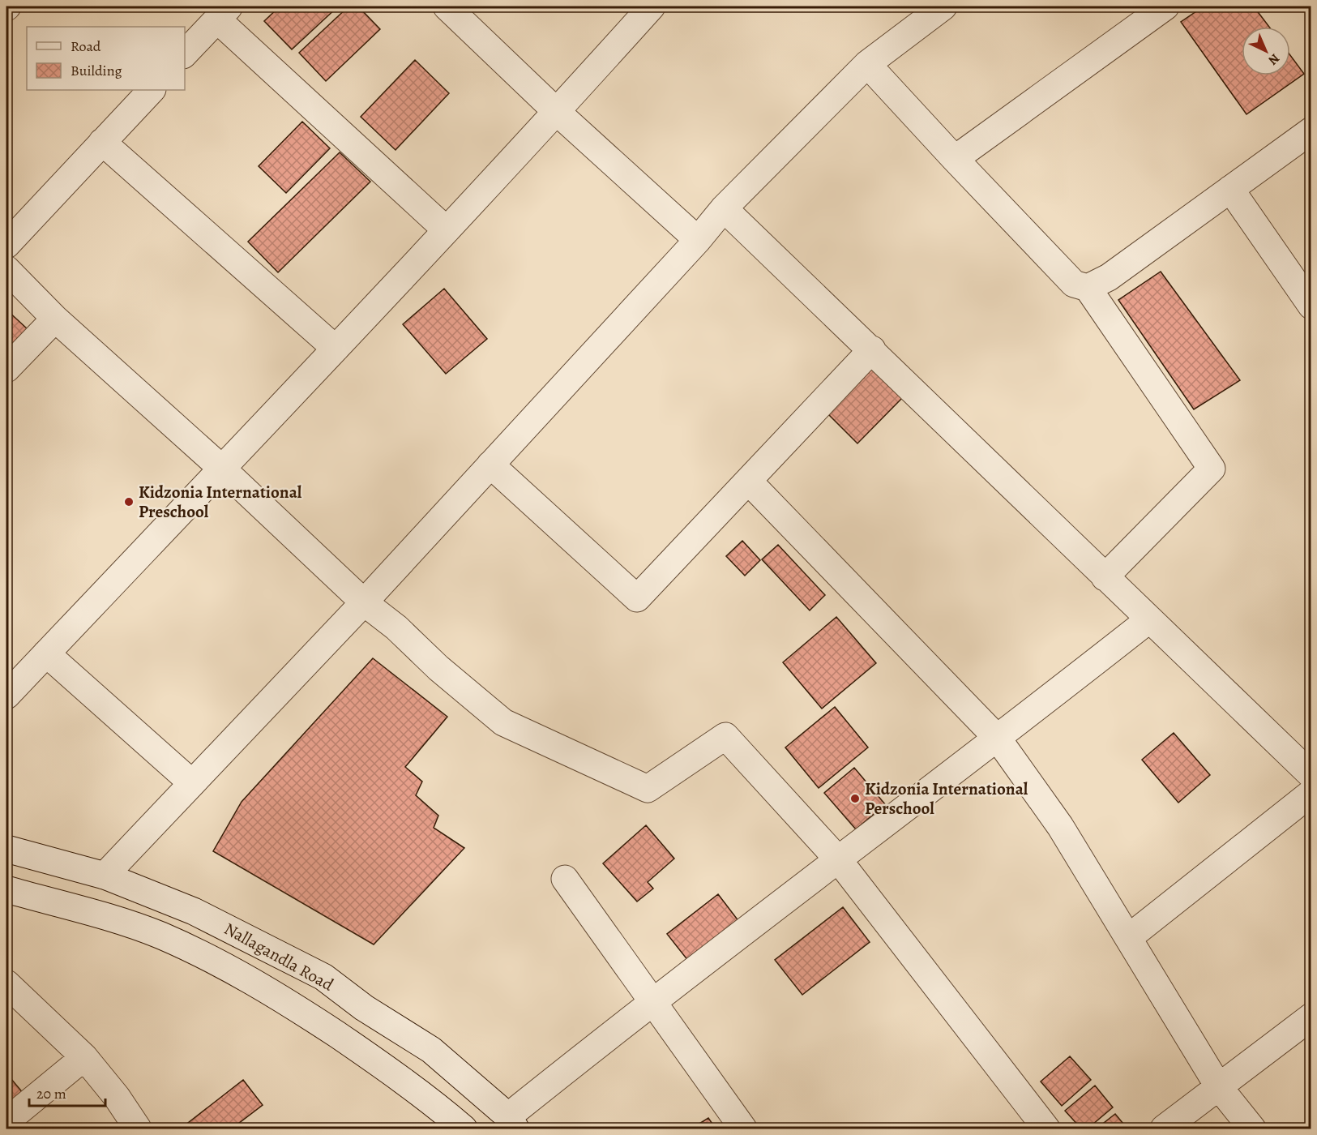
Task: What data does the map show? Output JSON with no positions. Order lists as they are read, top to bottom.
{
  "streets": {
    "street": ["Nallagandla Road"]
  },
  "places": ["Kidzonia International Preschool", "Kidzonia International Perschool"],
  "legend": ["Road", "Building"],
  "scale_bar": "20 m",
  "north": "bottom right"
}
